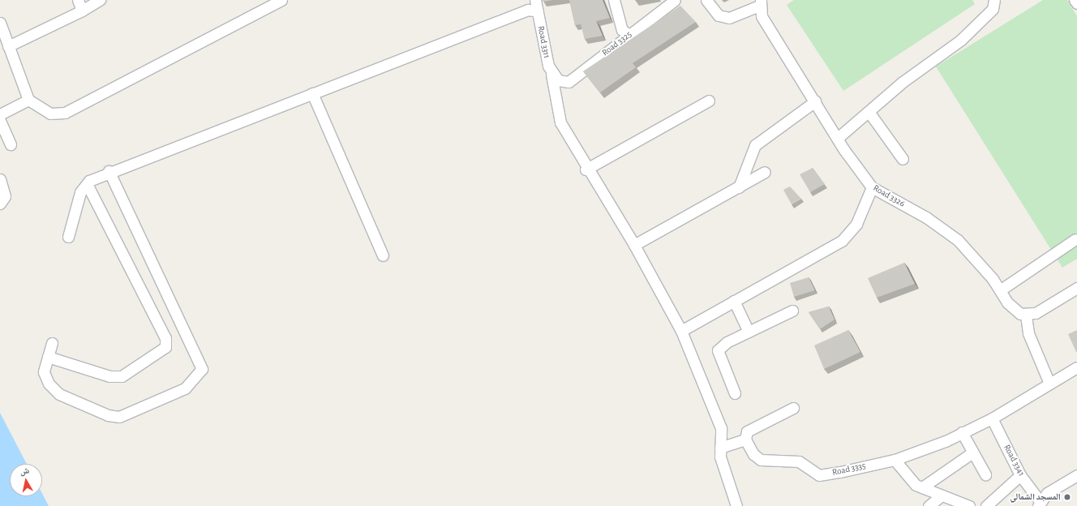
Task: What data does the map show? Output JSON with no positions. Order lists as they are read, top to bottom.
{
  "streets": {
    "street": [
      "Road 3311",
      "Road 3325",
      "Road 3326",
      "Road 3341",
      "Road 3335"
    ]
  },
  "crossings": [
    ["Road 3311", "Road 3325"],
    ["Road 3341", "Road 3335"]
  ],
  "places": ["المسجد الشمالي"],
  "north": "top"
}
